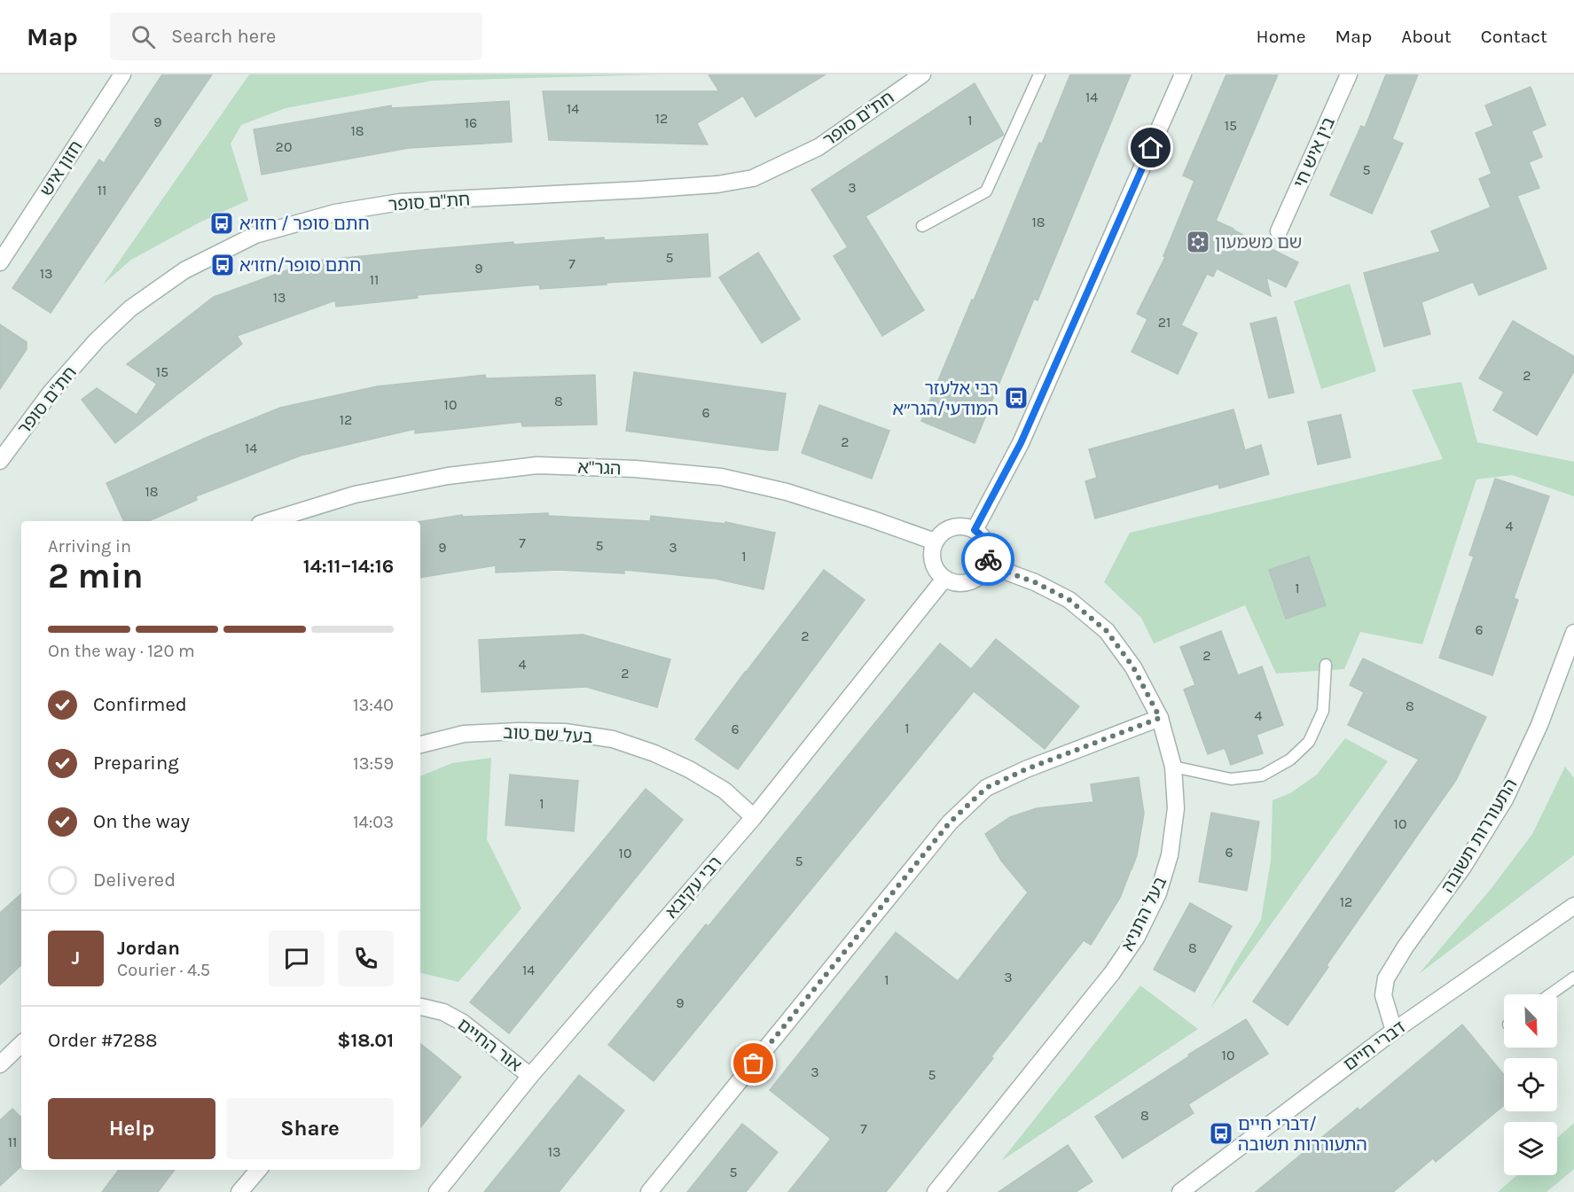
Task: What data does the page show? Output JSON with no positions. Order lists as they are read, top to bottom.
{
  "streets": {
    "street": [
      "חת\"ם סופר",
      "בין איש חי",
      "חזון איש",
      "הגר\"א",
      "בעל שם טוב",
      "התעוררות תשובה",
      "רבי עקיבא",
      "בעל התניא",
      "אור החיים",
      "דברי חיים"
    ]
  },
  "crossings": [
    ["הגר\"א", "רבי עקיבא"],
    ["הגר\"א", "בעל התניא"],
    ["בעל שם טוב", "רבי עקיבא"],
    ["התעוררות תשובה", "דברי חיים"],
    ["רבי עקיבא", "בעל התניא"],
    ["רבי עקיבא", "אור החיים"]
  ],
  "places": {
    "bus stop": [
      "חתם סופר / חזו׳א",
      "חתם סופר/חזו׳א",
      "רבי אלעזר המודעי/הגר״א",
      "דברי חיים/ התעוררות תשובה"
    ],
    "synagogue": ["שם משמעון"]
  },
  "house_numbers": [
    "14",
    "14",
    "12",
    "1",
    "9",
    "16",
    "15",
    "18",
    "20",
    "5",
    "3",
    "11",
    "18",
    "5",
    "7",
    "9",
    "13",
    "11",
    "13",
    "21",
    "15",
    "2",
    "8",
    "10",
    "6",
    "12",
    "2",
    "14",
    "18",
    "4",
    "7",
    "5",
    "9",
    "3",
    "1",
    "1",
    "6",
    "2",
    "2",
    "4",
    "2",
    "8",
    "4",
    "1",
    "6",
    "1",
    "10",
    "6",
    "10",
    "5",
    "12",
    "8",
    "14",
    "3",
    "1",
    "9",
    "10",
    "3",
    "5",
    "8",
    "7",
    "11",
    "13",
    "5"
  ],
  "north": "bottom right",
  "page": {
    "header": "Map",
    "search": "Search here",
    "nav": [
      "Home",
      "Map",
      "About",
      "Contact"
    ],
    "heading": ["2 min", "Arriving in", "14:11–14:16"],
    "panel": [
      "Jordan",
      "Courier · 4.5",
      "Order #7288",
      "$18.01"
    ],
    "bar": "On the way · 120 m",
    "list": [
      ["Confirmed", "13:40"],
      ["Preparing", "13:59"],
      ["On the way", "14:03"],
      "Delivered"
    ],
    "round": "J",
    "buttons": ["Help", "Share"]
  }
}
